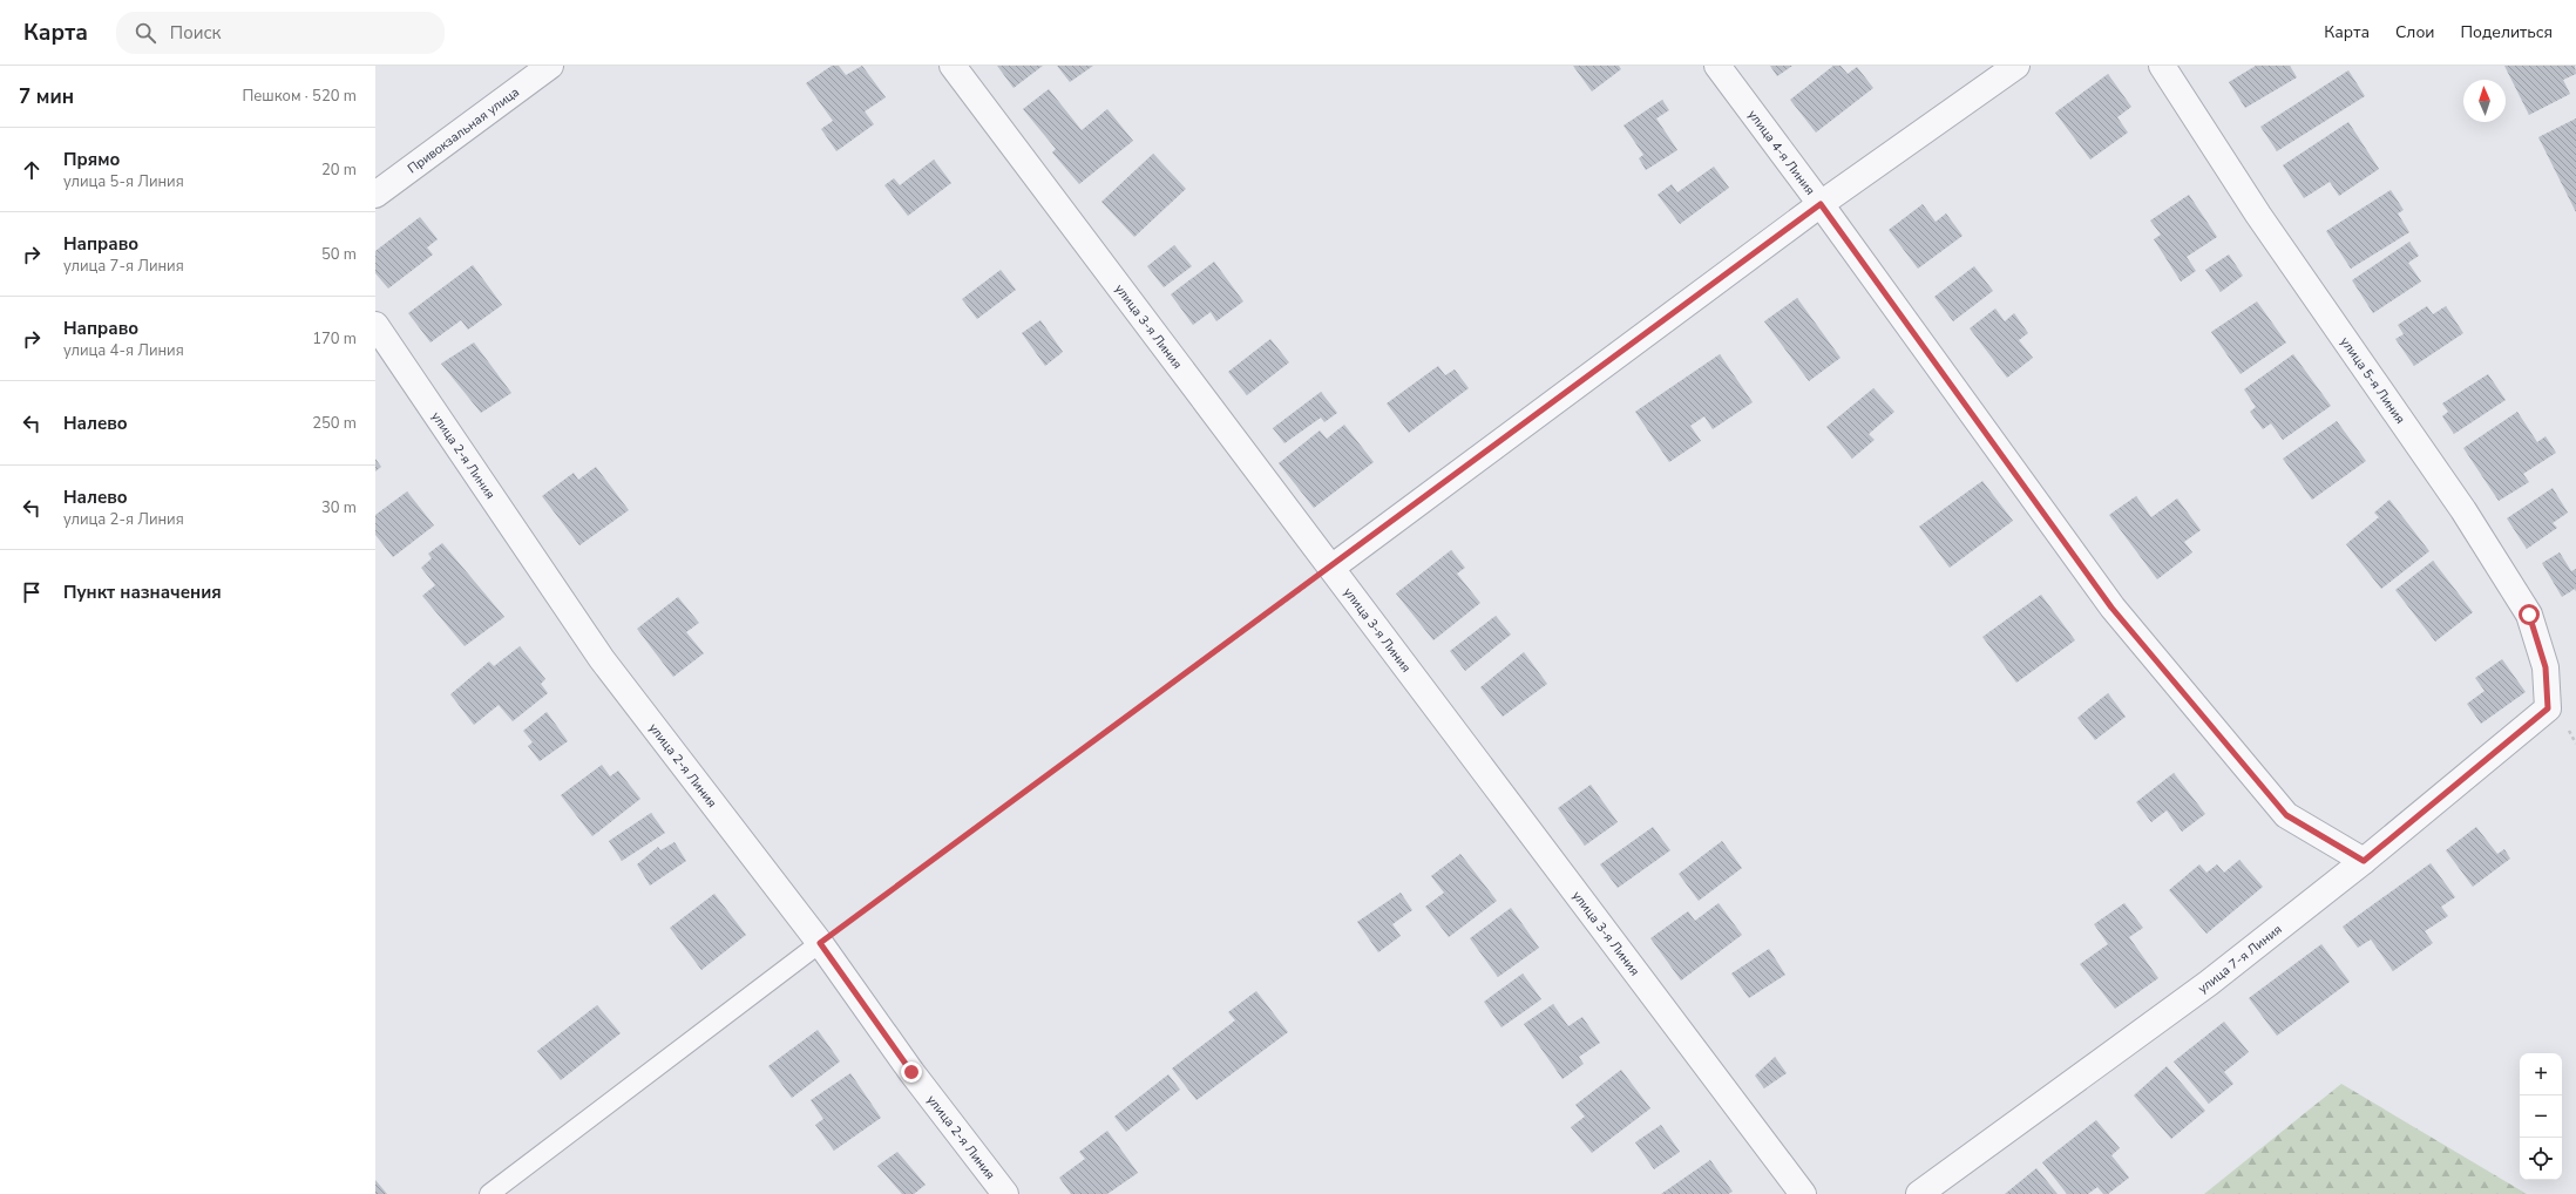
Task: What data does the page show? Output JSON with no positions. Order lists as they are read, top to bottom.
{
  "streets": {
    "street": [
      "Привокзальная улица",
      "улица 4-я Линия",
      "улица 3-я Линия",
      "улица 5-я Линия",
      "улица 2-я Линия",
      "улица 7-я Линия"
    ]
  },
  "crossings": [
    ["улица 4-я Линия", "улица 7-я Линия"],
    ["улица 5-я Линия", "улица 7-я Линия"]
  ],
  "north": "top",
  "page": {
    "header": "Карта",
    "search": "Поиск",
    "nav": ["Карта", "Слои", "Поделиться"],
    "heading": ["7 мин", "Пешком · 520 m"],
    "list": [
      ["Прямо", "улица 5-я Линия", "20 m"],
      ["Направо", "улица 7-я Линия", "50 m"],
      ["Направо", "улица 4-я Линия", "170 m"],
      ["Налево", "250 m"],
      ["Налево", "улица 2-я Линия", "30 m"],
      "Пункт назначения"
    ],
    "map_buttons": ["+", "−"]
  }
}
